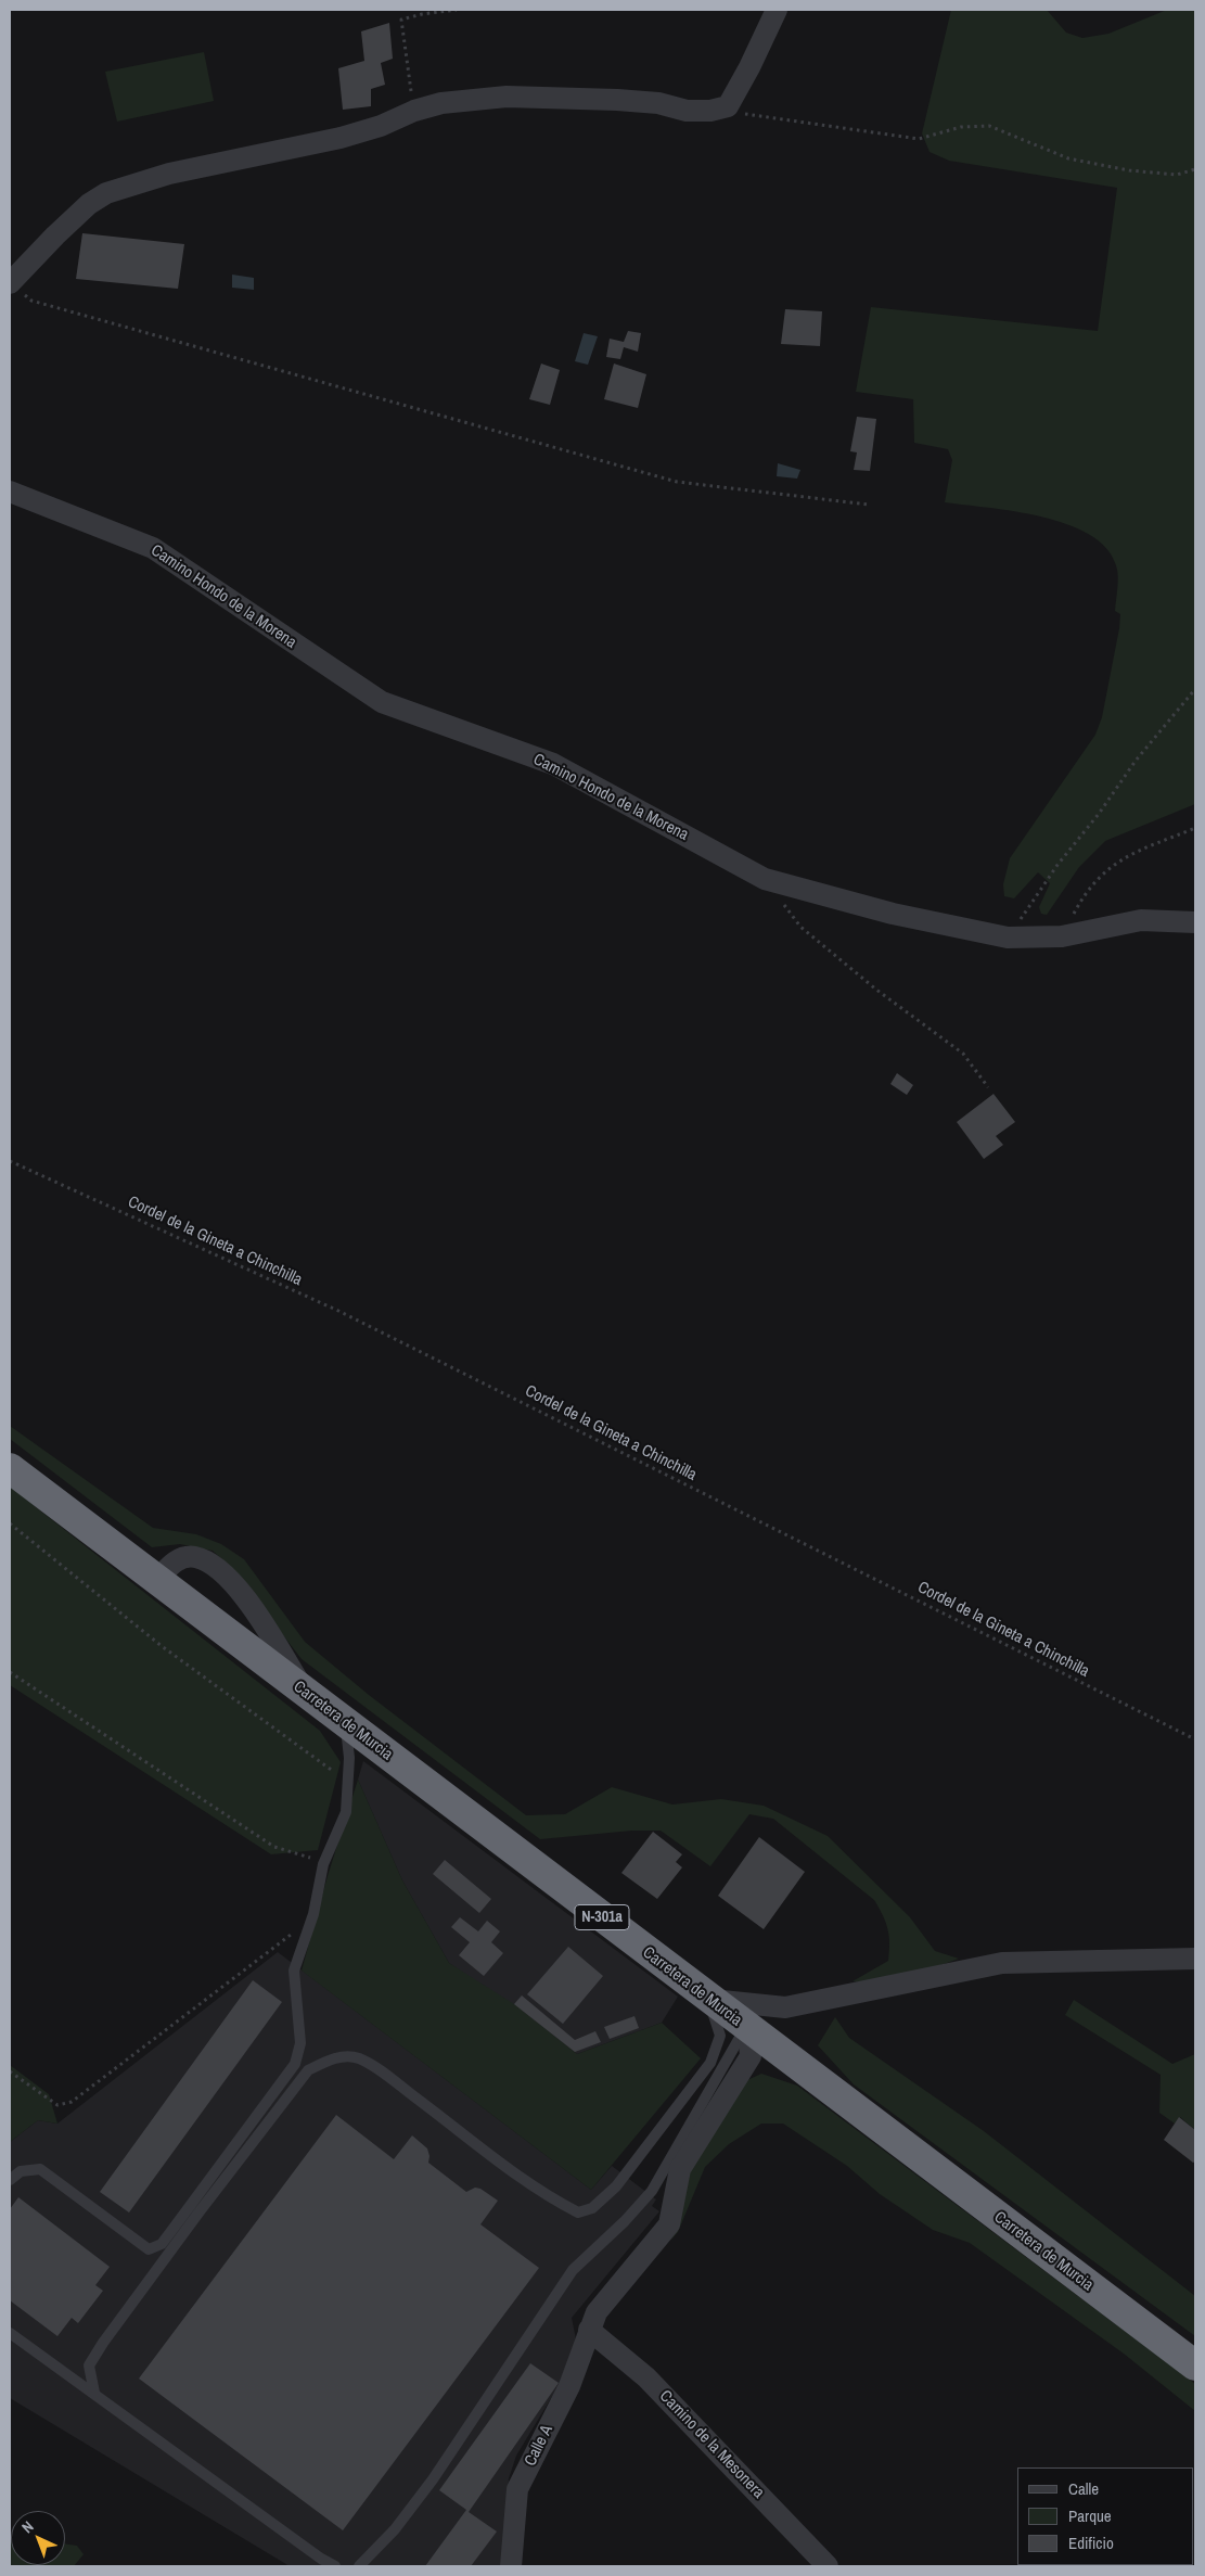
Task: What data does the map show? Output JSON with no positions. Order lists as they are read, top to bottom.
{
  "streets": {
    "highway": ["Carretera de Murcia", "N-301a"],
    "street": ["Camino Hondo de la Morena", "Camino de la Mesonera", "Calle A"],
    "path": ["Cordel de la Gineta a Chinchilla"]
  },
  "crossings": [
    ["Carretera de Murcia", "Calle A"],
    ["Camino de la Mesonera", "Calle A"]
  ],
  "legend": ["Calle", "Parque", "Edificio"],
  "north": "top left"
}
